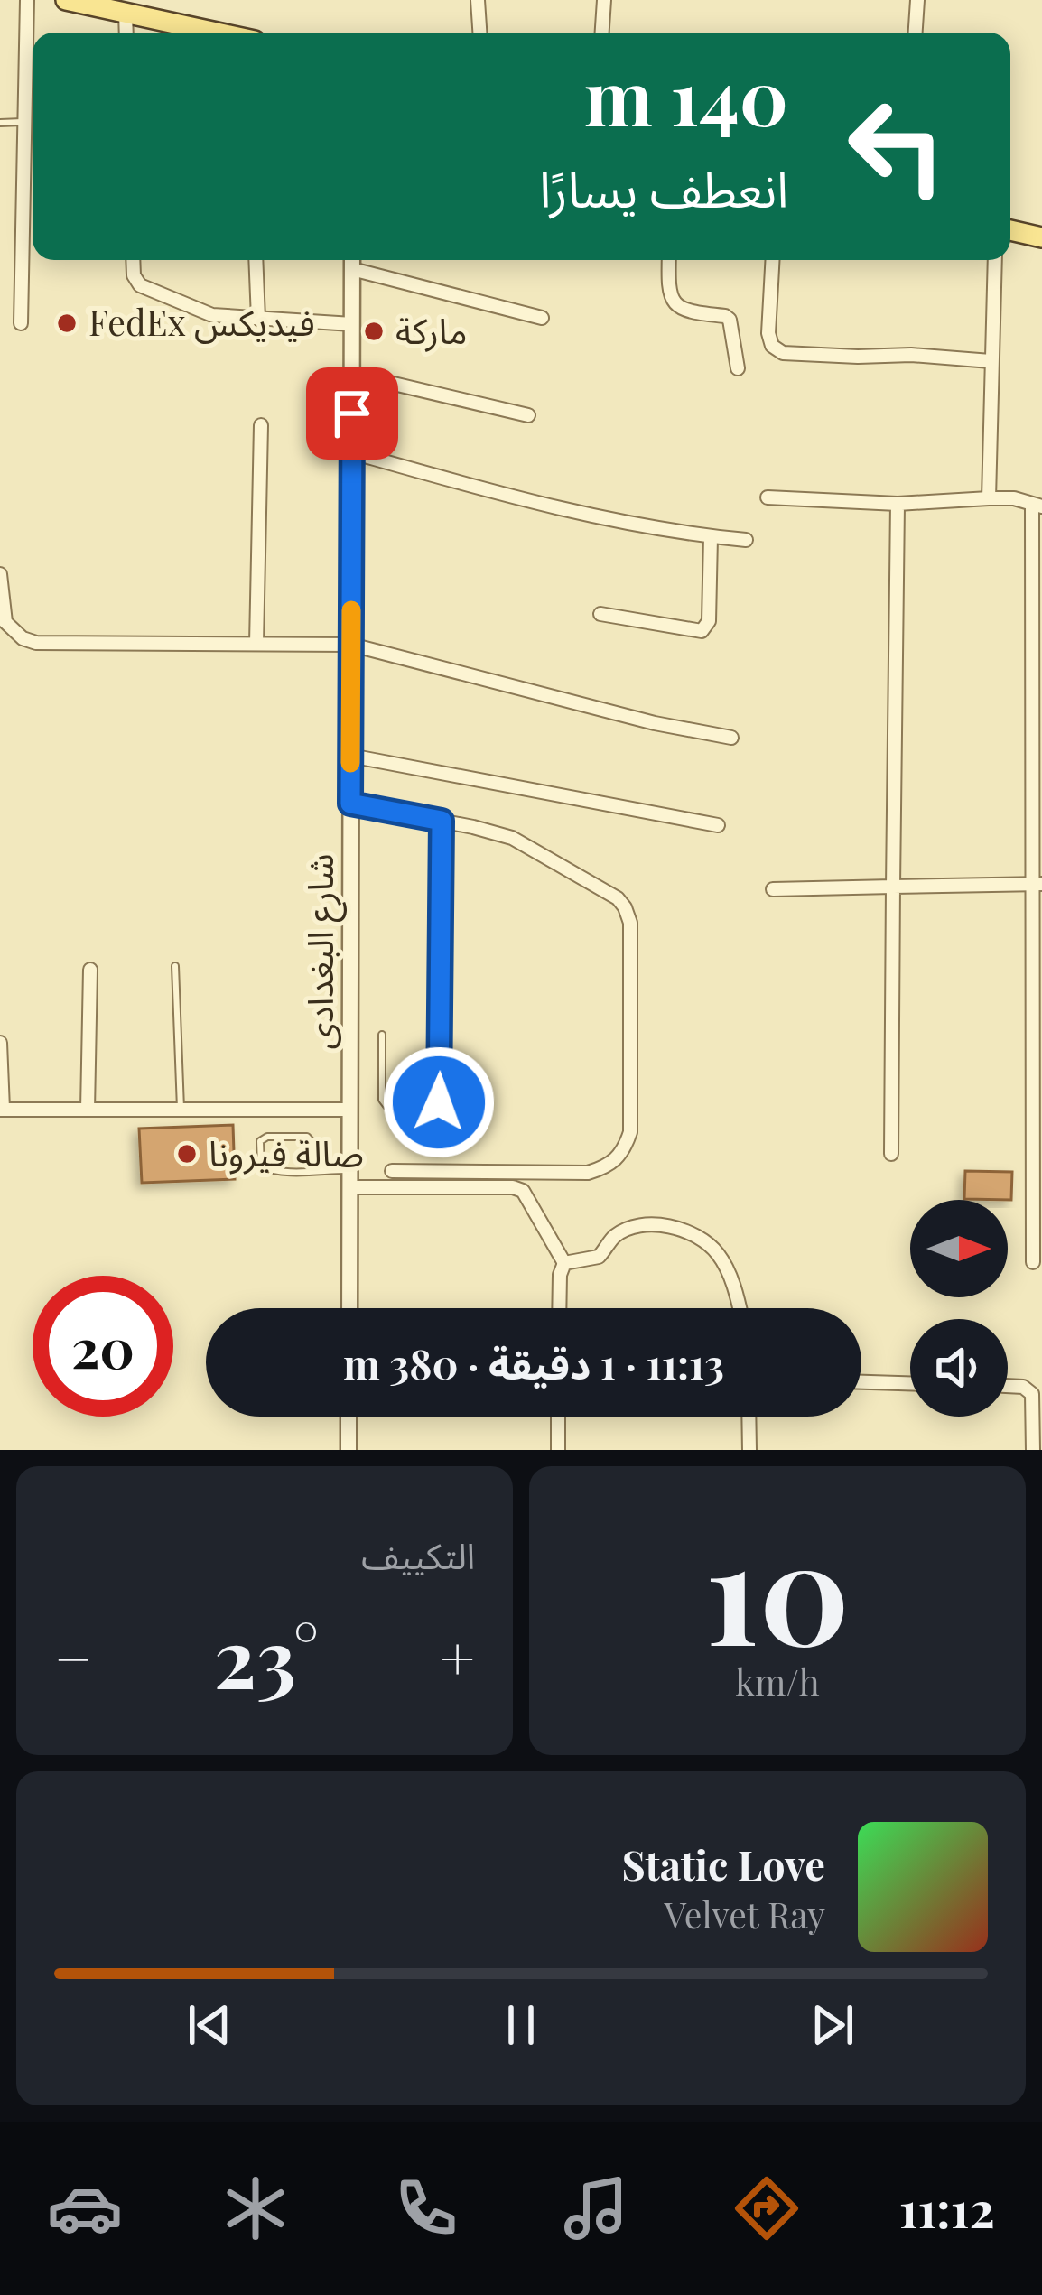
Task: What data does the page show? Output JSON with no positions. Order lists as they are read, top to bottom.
{
  "streets": {
    "street": ["شارع البغدادى"]
  },
  "places": ["FedEx فيديكس", "ماركة", "صالة فيرونا"],
  "north": "right",
  "page": {
    "turn": ["140 m", "انعطف يسارًا"],
    "limit": "20",
    "trip": "11:13 · 1 دقيقة · 380 m",
    "tile": [
      ["10", "km/h"],
      "التكييف"
    ],
    "heat": ["−", "23°", "+"],
    "song": ["Static Love", "Velvet Ray"],
    "tabs": "11:12"
  }
}
